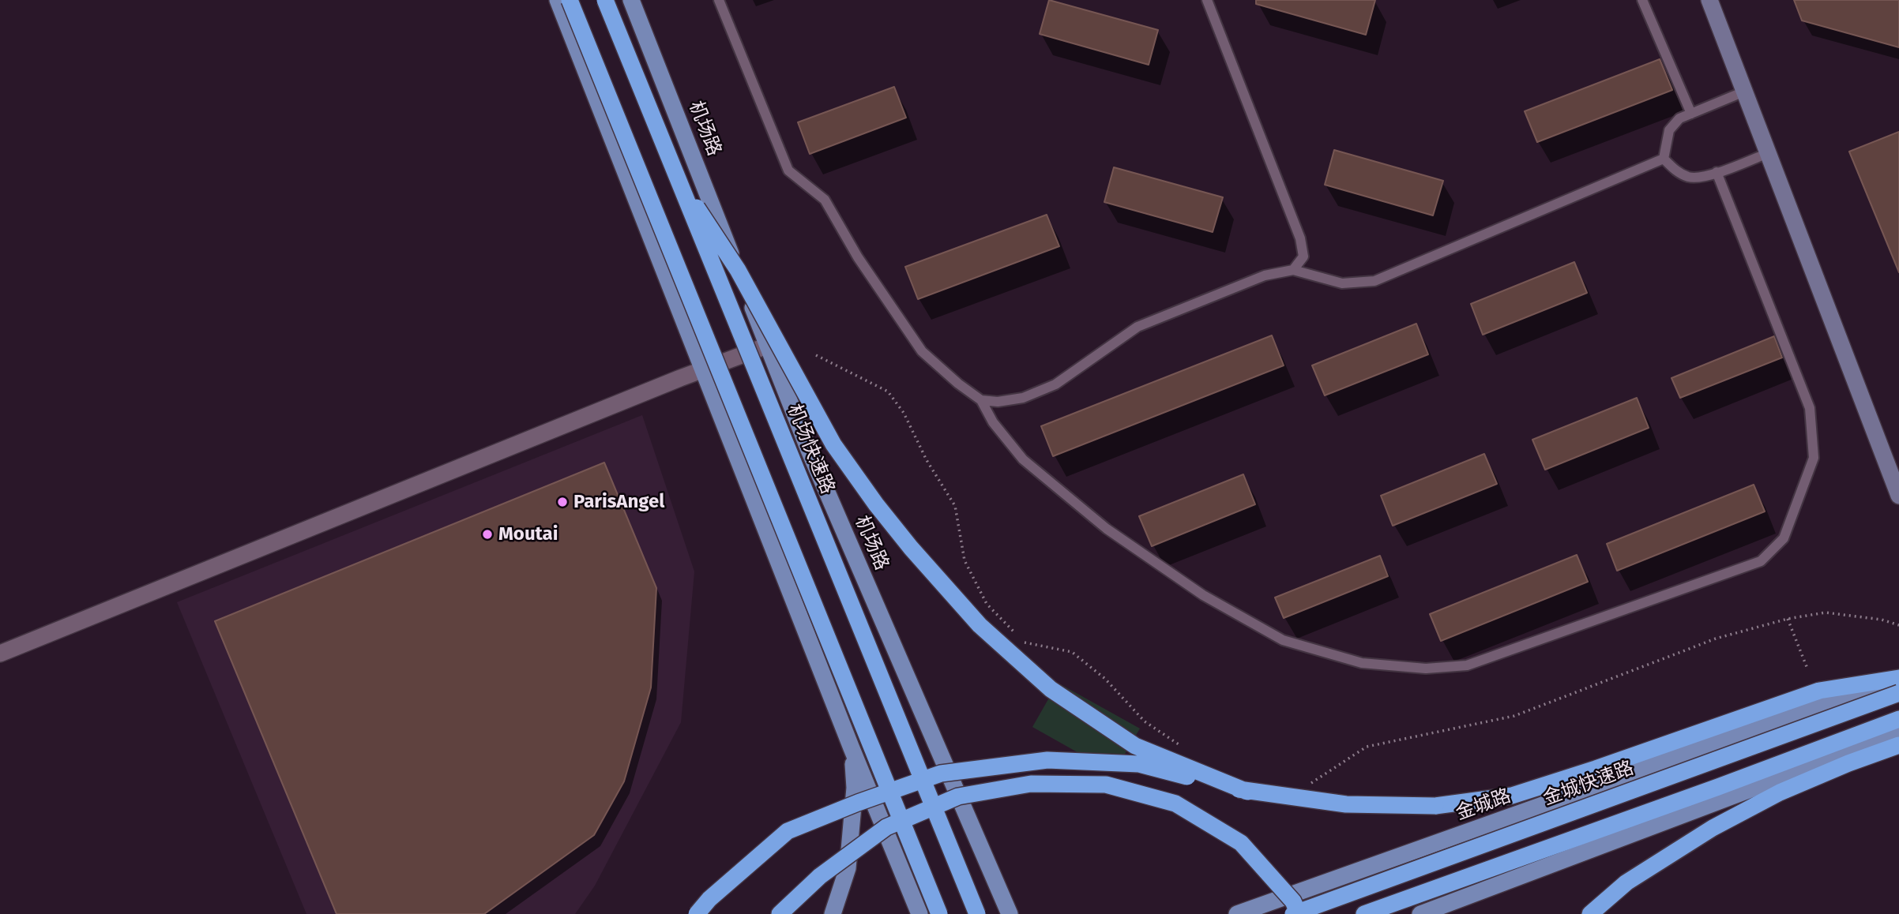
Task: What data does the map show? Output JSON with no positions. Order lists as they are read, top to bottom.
{
  "streets": {
    "highway": ["机场快速路", "金城快速路"],
    "main road": ["机场路", "金城路"]
  },
  "places": ["ParisAngel", "Moutai"]
}
